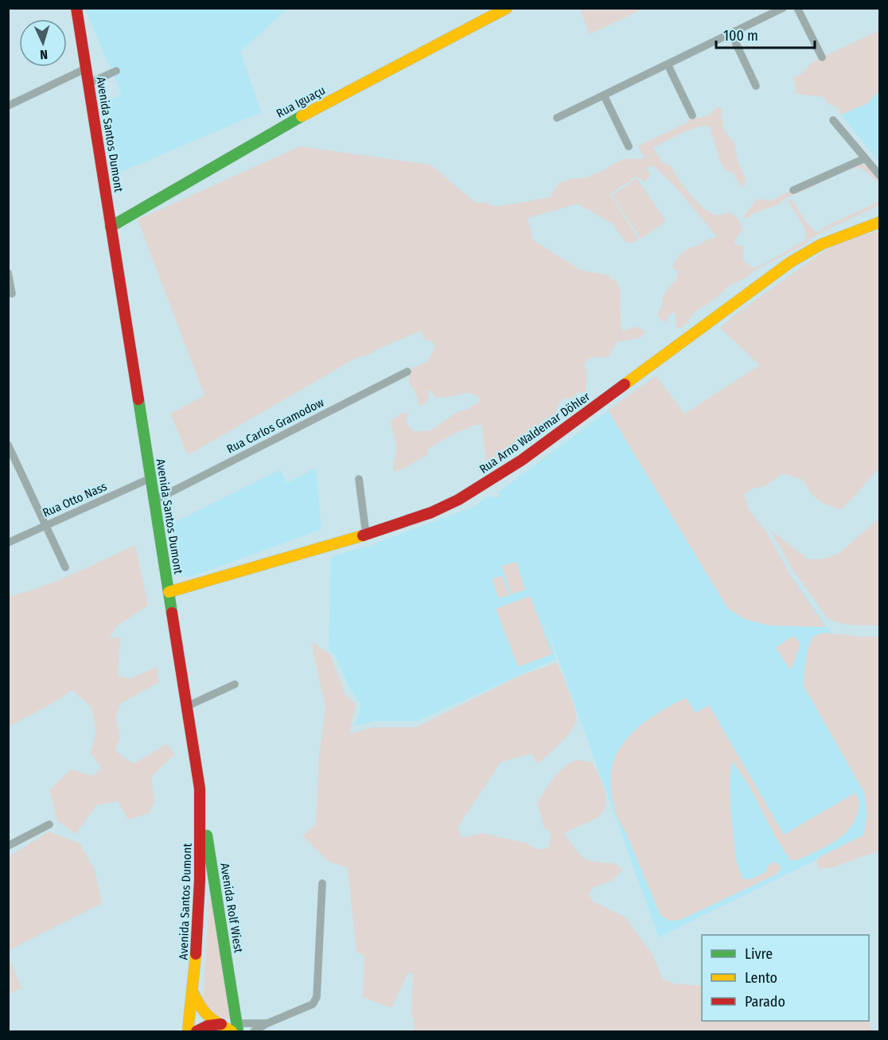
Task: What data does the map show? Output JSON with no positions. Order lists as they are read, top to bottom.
{
  "streets": {
    "main road": [
      "Rua Iguaçu",
      "Avenida Santos Dumont",
      "Rua Arno Waldemar Döhler",
      "Avenida Rolf Wiest"
    ],
    "street": ["Rua Carlos Gramodow", "Rua Otto Nass"]
  },
  "crossings": [
    ["Rua Iguaçu", "Avenida Santos Dumont"],
    ["Avenida Santos Dumont", "Rua Carlos Gramodow"],
    ["Avenida Santos Dumont", "Rua Arno Waldemar Döhler"],
    ["Avenida Santos Dumont", "Rua Otto Nass"],
    ["Avenida Santos Dumont", "Avenida Rolf Wiest"]
  ],
  "legend": ["Livre", "Lento", "Parado"],
  "scale_bar": "100 m",
  "north": "bottom"
}
